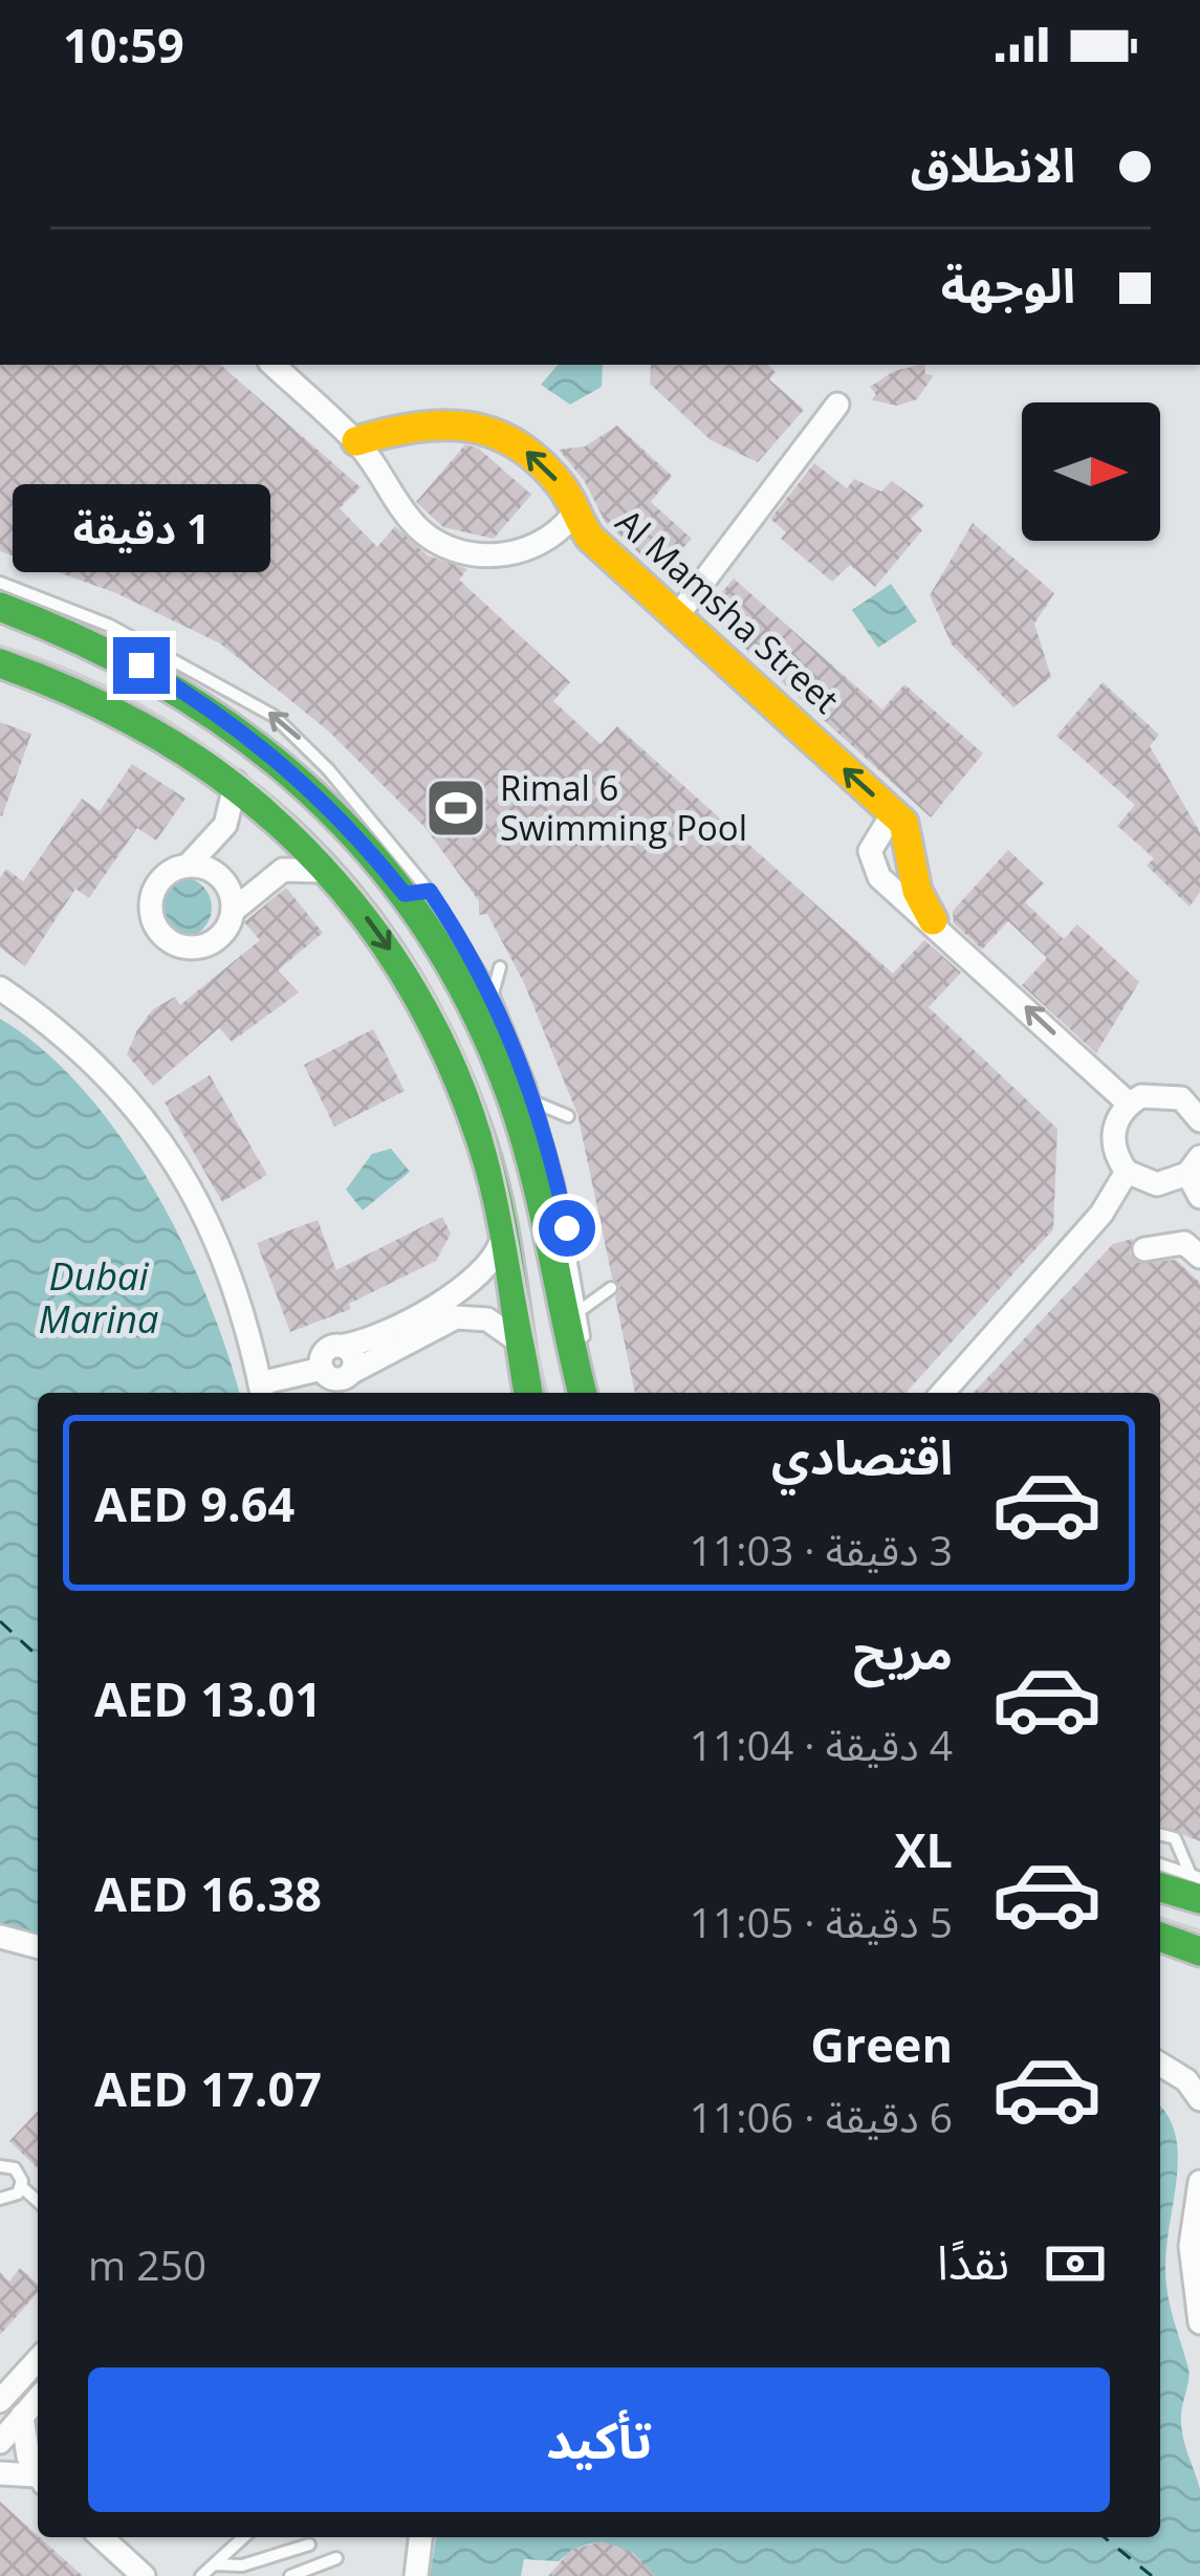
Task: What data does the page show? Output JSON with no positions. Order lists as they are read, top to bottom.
{
  "streets": {
    "main road": ["Al Mamsha Street"]
  },
  "one_way": ["Al Mamsha Street"],
  "water": ["Dubai Marina"],
  "places": {
    "sports": ["Rimal 6 Swimming Pool"]
  },
  "north": "right",
  "page": {
    "status": "10:59",
    "banner": ["الانطلاق", "الوجهة"],
    "bubble": "1 دقيقة",
    "list": [
      {
        "name": "اقتصادي",
        "note": "3 دقيقة · 11:03",
        "value": "AED 9.64"
      },
      {
        "name": "مريح",
        "note": "4 دقيقة · 11:04",
        "value": "AED 13.01"
      },
      {
        "name": "XL",
        "note": "5 دقيقة · 11:05",
        "value": "AED 16.38"
      },
      {
        "name": "Green",
        "note": "6 دقيقة · 11:06",
        "value": "AED 17.07"
      }
    ],
    "pay": ["نقدًا", "250 m"],
    "buttons": "تأكيد"
  }
}
